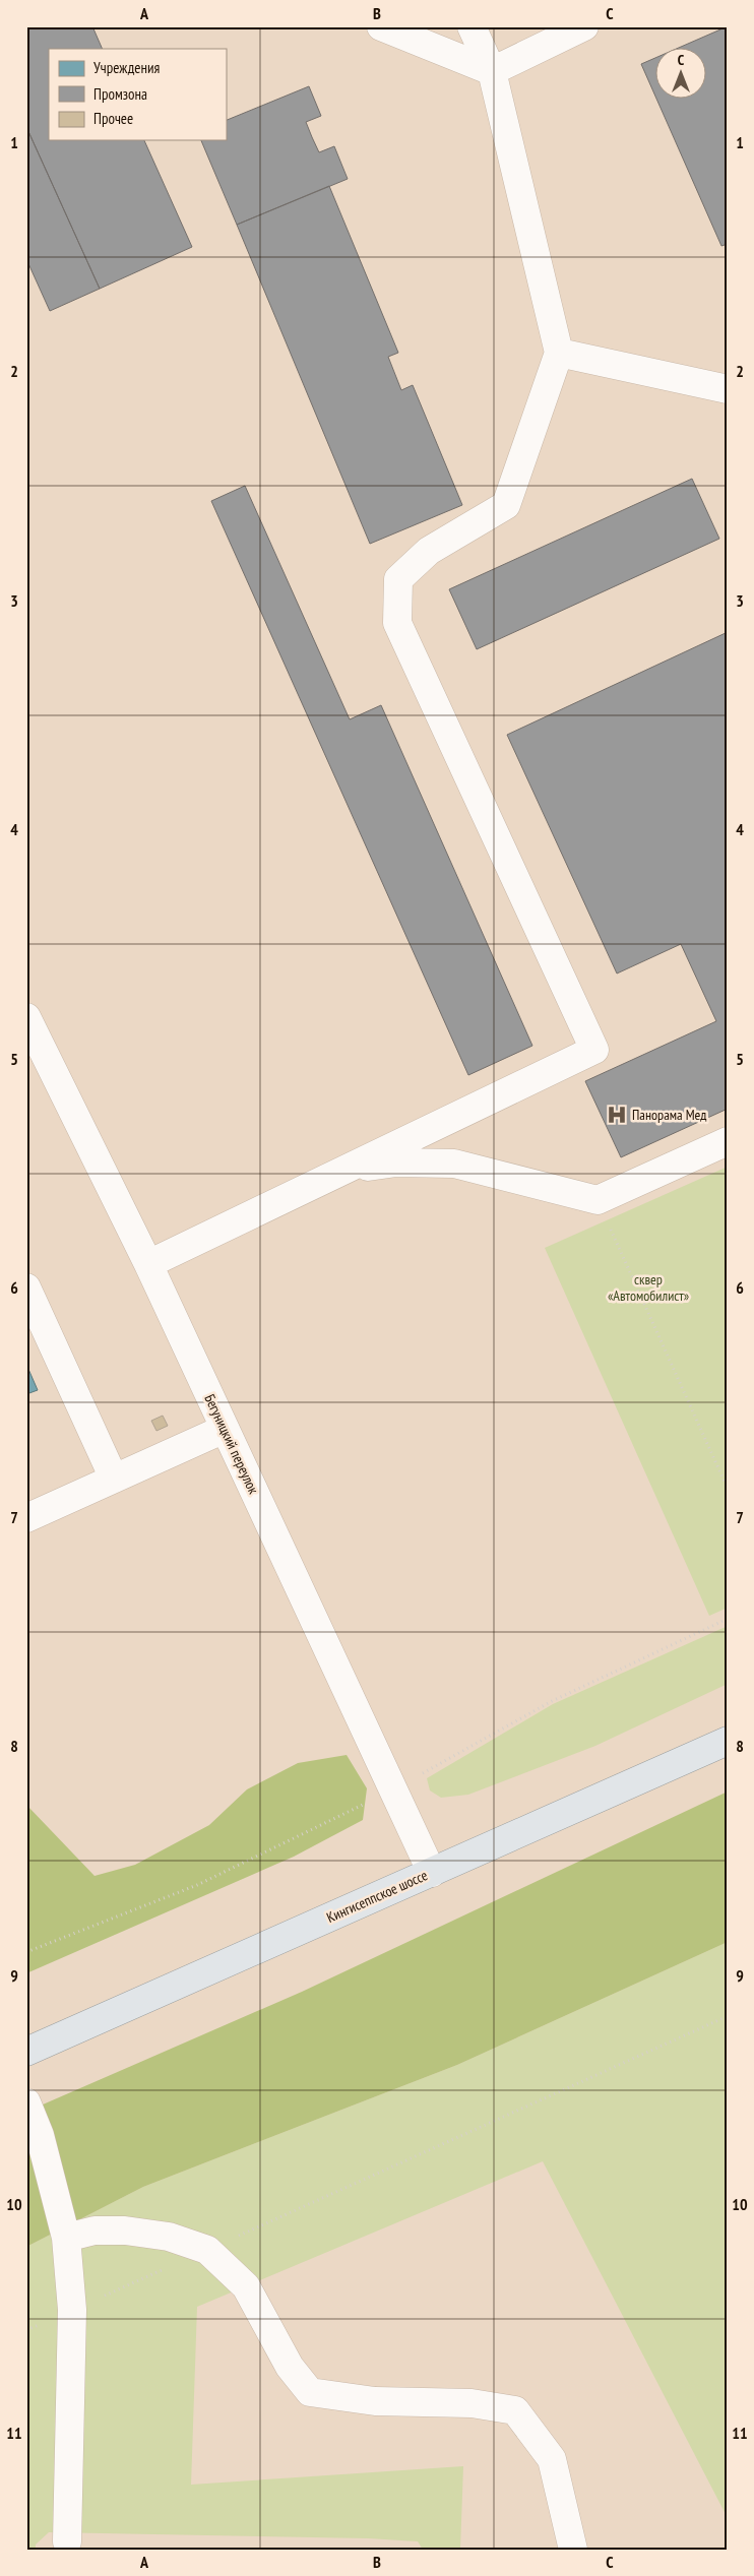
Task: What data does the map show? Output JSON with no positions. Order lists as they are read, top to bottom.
{
  "streets": {
    "main road": ["Кингисеппское шоссе"],
    "street": ["Бегуницкий переулок"]
  },
  "crossings": [
    ["Бегуницкий переулок", "Кингисеппское шоссе"]
  ],
  "parks": ["сквер «Автомобилист»"],
  "places": {
    "hospital": ["Панорама Мед"]
  },
  "legend": ["Учреждения", "Промзона", "Прочее"],
  "north": "top",
  "grid": {
    "columns": ["A", "B", "C"],
    "rows": [
      "1",
      "2",
      "3",
      "4",
      "5",
      "6",
      "7",
      "8",
      "9",
      "10",
      "11"
    ]
  }
}
